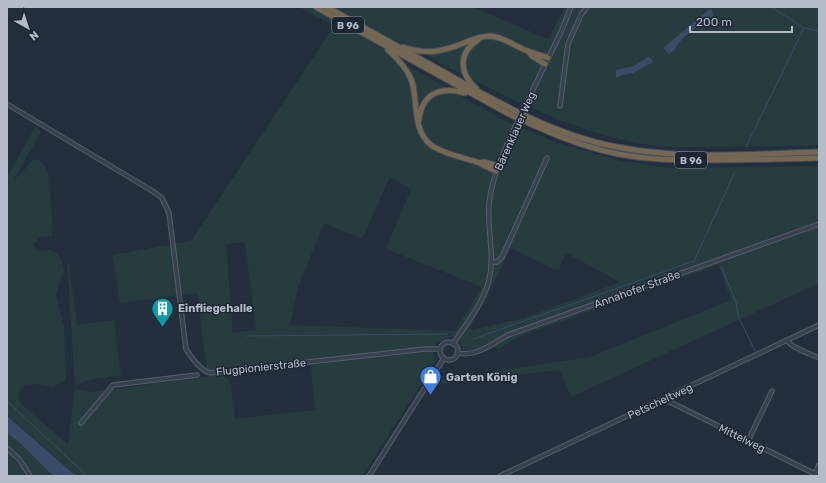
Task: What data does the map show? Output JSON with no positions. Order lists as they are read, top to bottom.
{
  "streets": {
    "highway": ["B 96"],
    "street": [
      "Bärenklauer Weg",
      "Annahofer Straße",
      "Flugpionierstraße",
      "Petscheltweg",
      "Mittelweg"
    ]
  },
  "crossings": [
    ["Bärenklauer Weg", "Annahofer Straße"],
    ["Bärenklauer Weg", "Flugpionierstraße"],
    ["Annahofer Straße", "Flugpionierstraße"],
    ["Petscheltweg", "Mittelweg"]
  ],
  "places": {
    "building": ["Einfliegehalle"],
    "shop": ["Garten König"]
  },
  "scale_bar": "200 m",
  "north": "bottom right"
}
